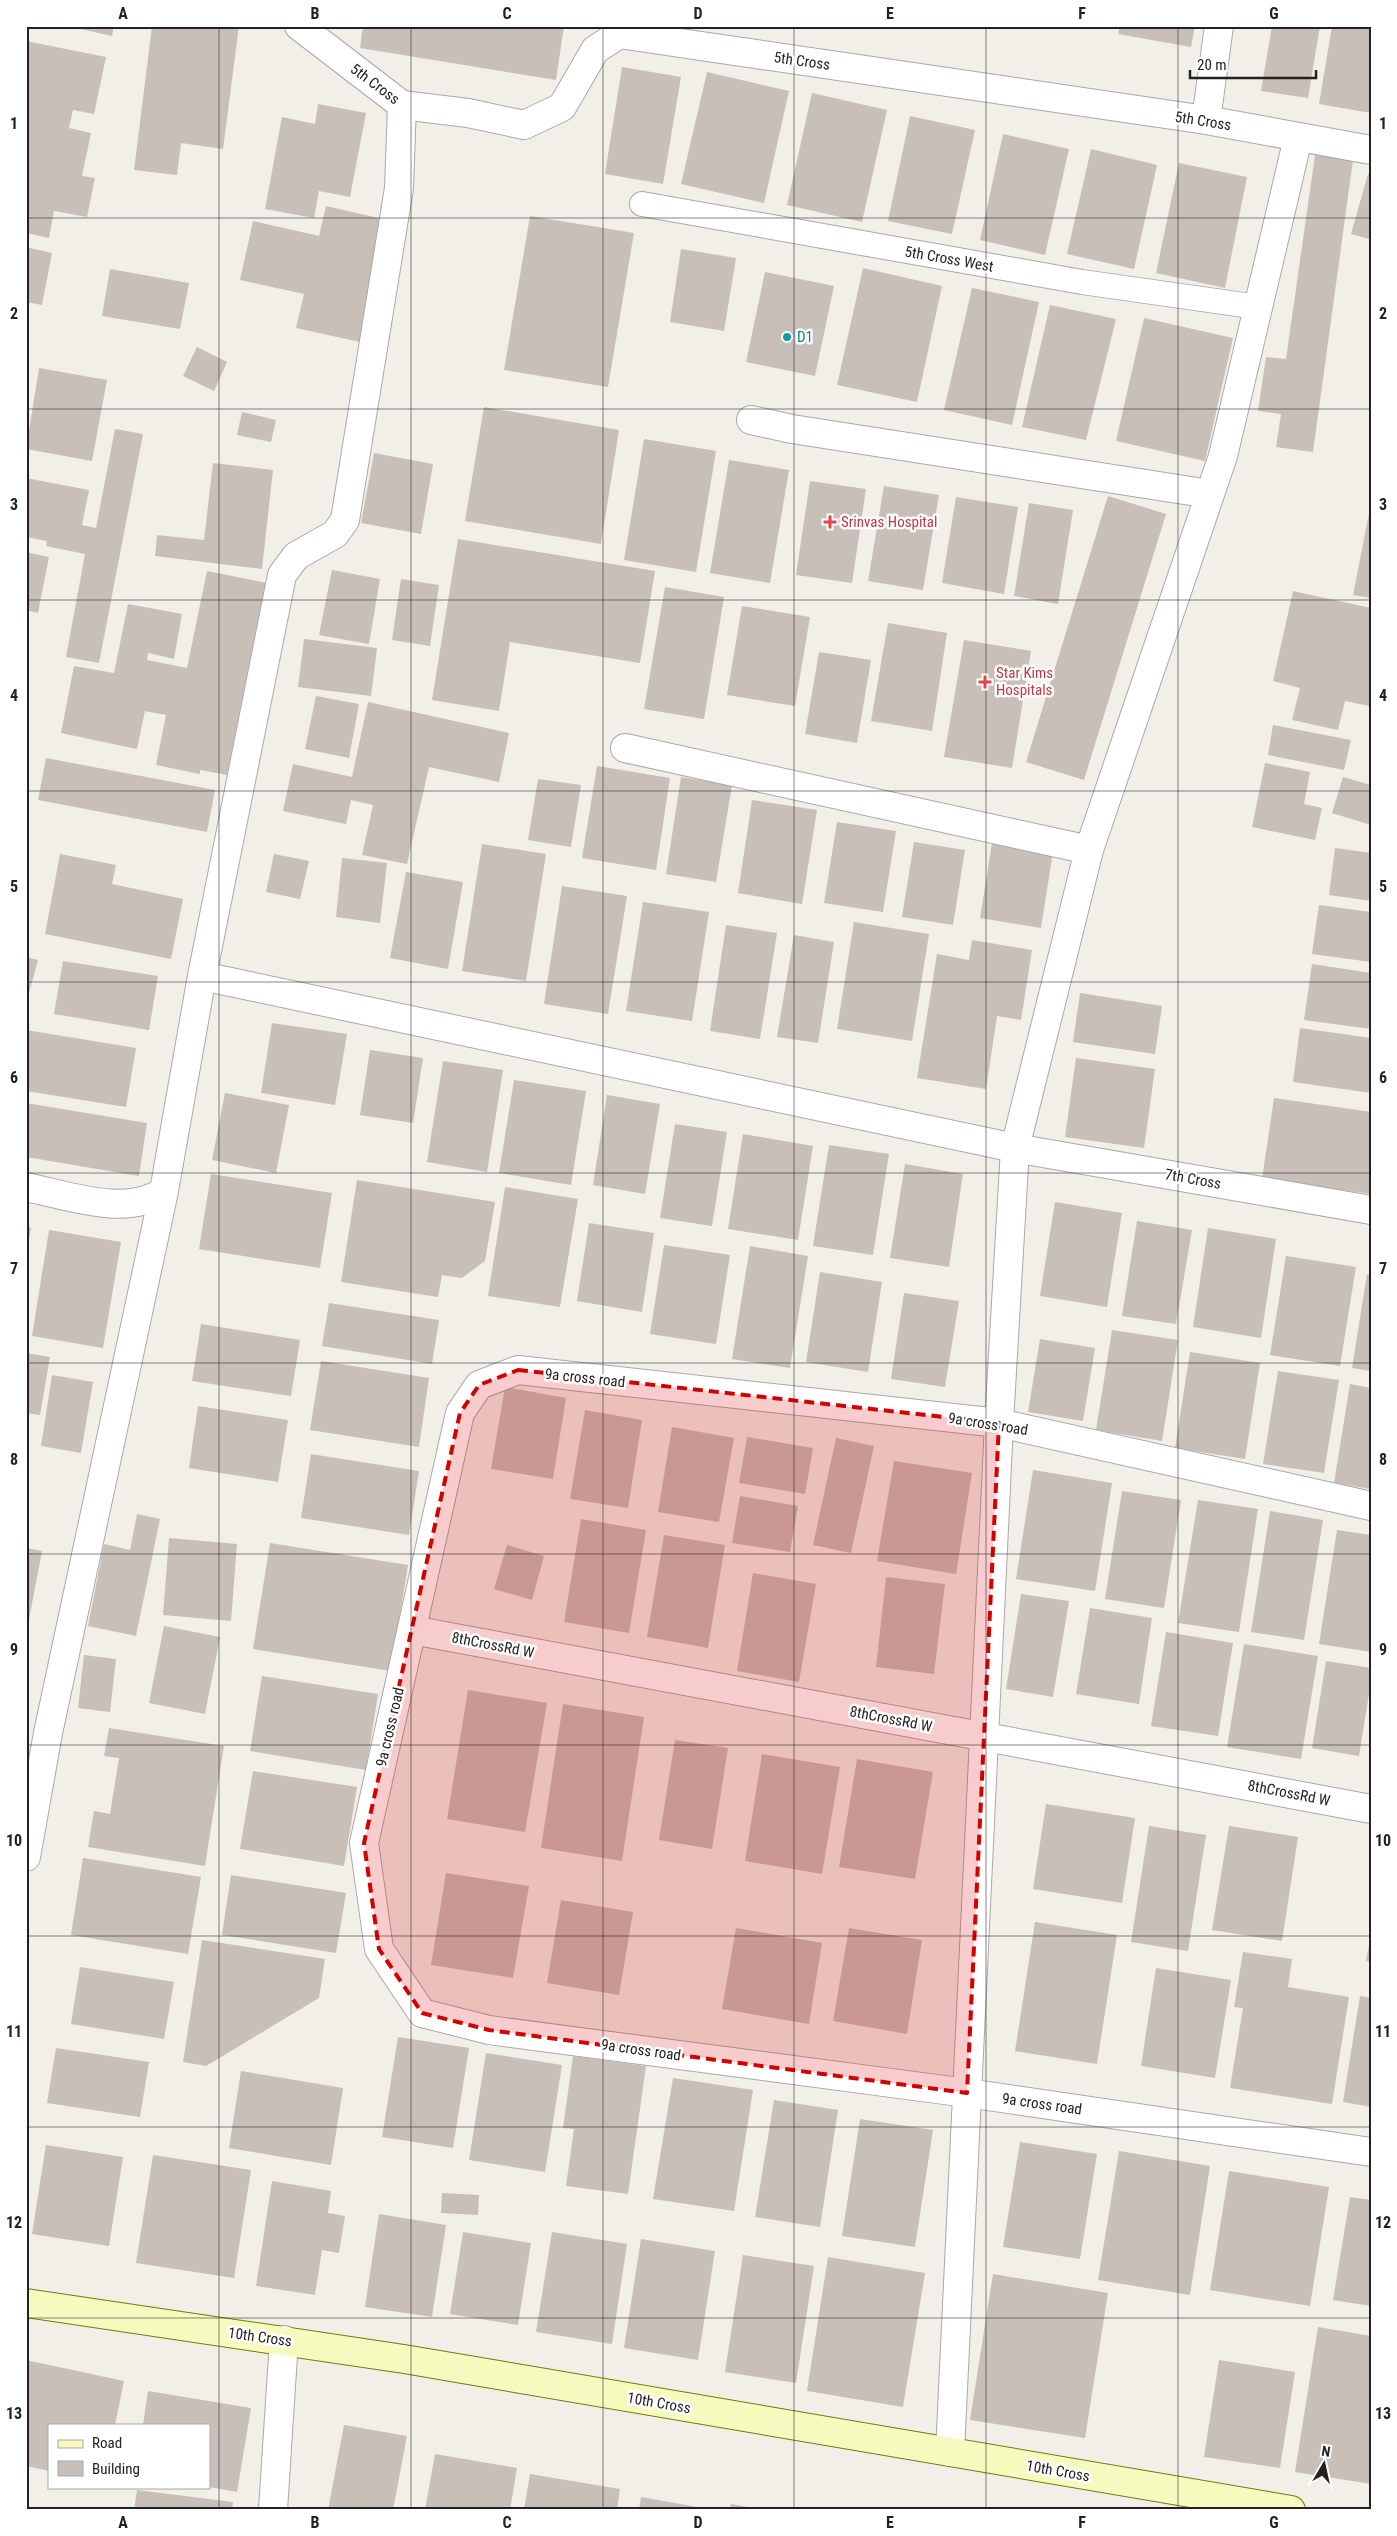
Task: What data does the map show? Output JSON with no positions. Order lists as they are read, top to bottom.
{
  "streets": {
    "street": [
      "5th Cross",
      "7th Cross",
      "9a cross road",
      "8thCrossRd W",
      "10th Cross"
    ],
    "lane": ["5th Cross West"]
  },
  "crossings": [
    ["9a cross road", "8thCrossRd W"]
  ],
  "places": {
    "other": ["D1"],
    "health": ["Srinvas Hospital", "Star Kims Hospitals"]
  },
  "legend": ["Road", "Building"],
  "scale_bar": "20 m",
  "north": "top",
  "grid": {
    "columns": [
      "A",
      "B",
      "C",
      "D",
      "E",
      "F",
      "G"
    ],
    "rows": [
      "1",
      "2",
      "3",
      "4",
      "5",
      "6",
      "7",
      "8",
      "9",
      "10",
      "11",
      "12",
      "13"
    ]
  }
}
